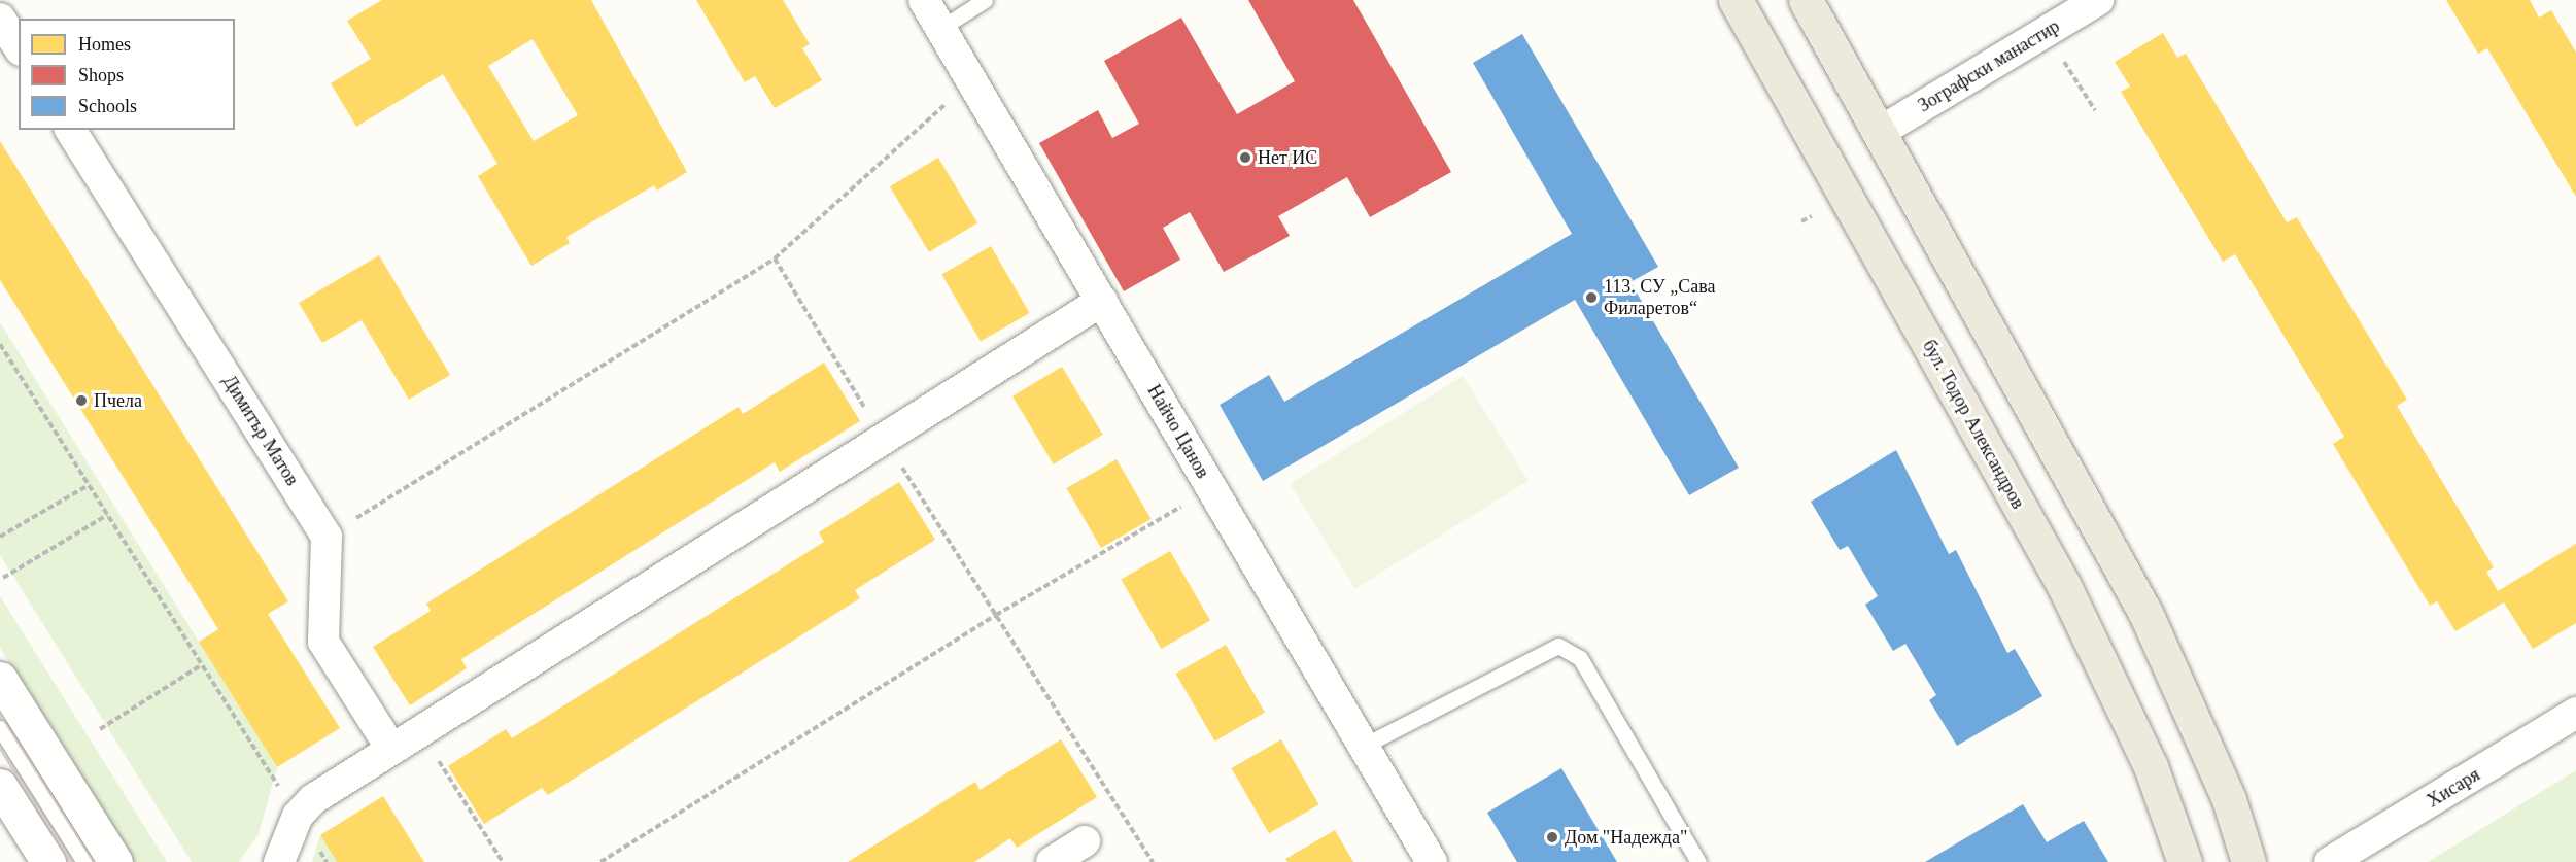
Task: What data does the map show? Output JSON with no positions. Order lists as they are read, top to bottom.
{
  "streets": {
    "main road": ["бул. Тодор Александров"],
    "street": [
      "Зографски манастир",
      "Димитър Матов",
      "Найчо Цанов",
      "Хисаря"
    ]
  },
  "places": [
    "Нет ИС",
    "113. СУ „Сава Филаретов“",
    "Пчела",
    "Дом \"Надежда\""
  ],
  "legend": ["Homes", "Shops", "Schools"]
}
